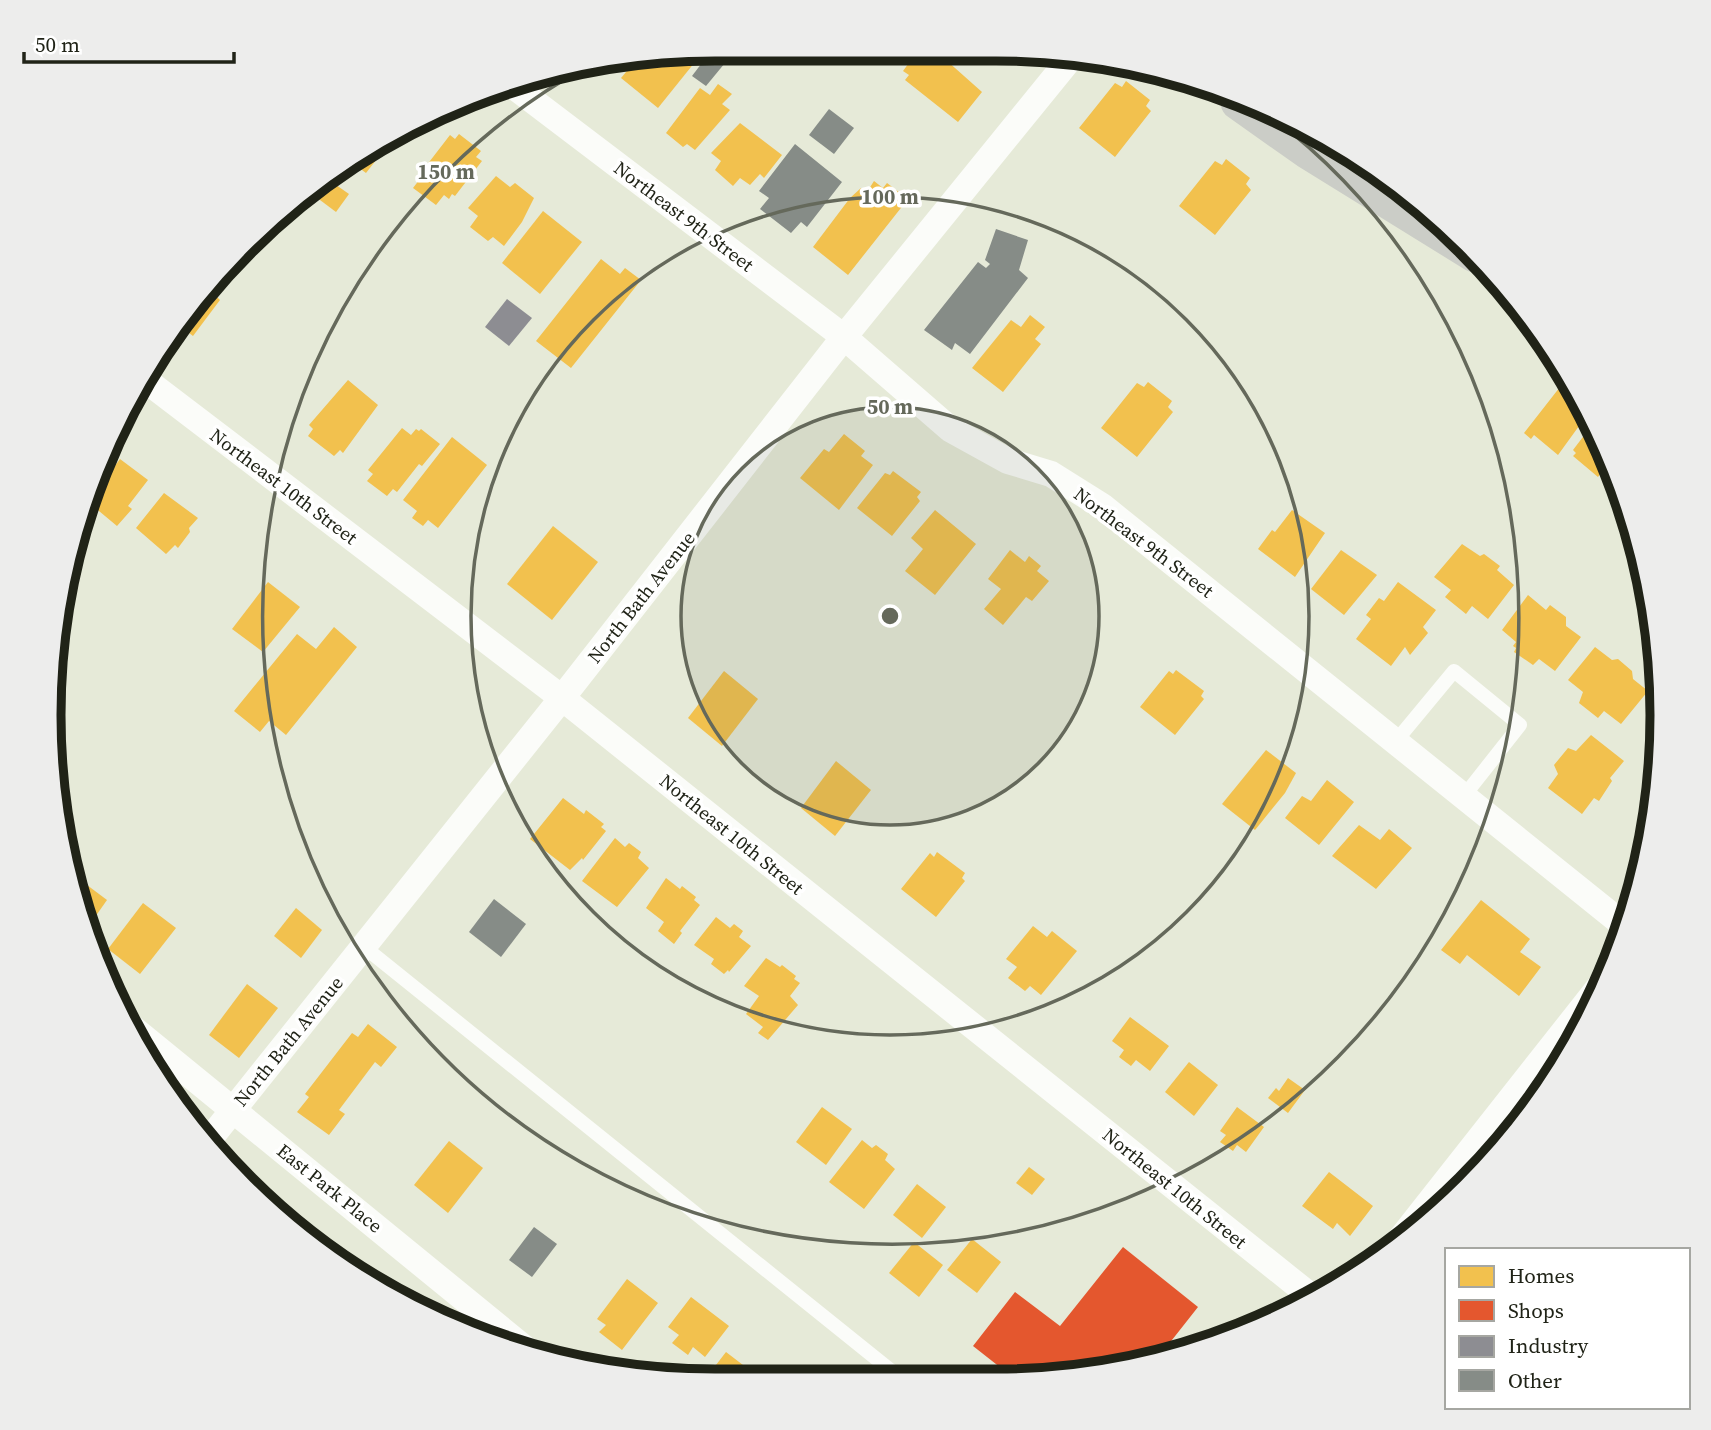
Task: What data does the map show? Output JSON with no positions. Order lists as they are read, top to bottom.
{
  "streets": {
    "street": [
      "Northeast 9th Street",
      "Northeast 10th Street",
      "North Bath Avenue",
      "East Park Place"
    ]
  },
  "crossings": [
    ["Northeast 9th Street", "North Bath Avenue"],
    ["Northeast 10th Street", "North Bath Avenue"],
    ["North Bath Avenue", "East Park Place"]
  ],
  "legend": [
    "Homes",
    "Shops",
    "Industry",
    "Other"
  ],
  "scale_bar": "50 m",
  "rings": ["150 m", "100 m", "50 m"]
}
